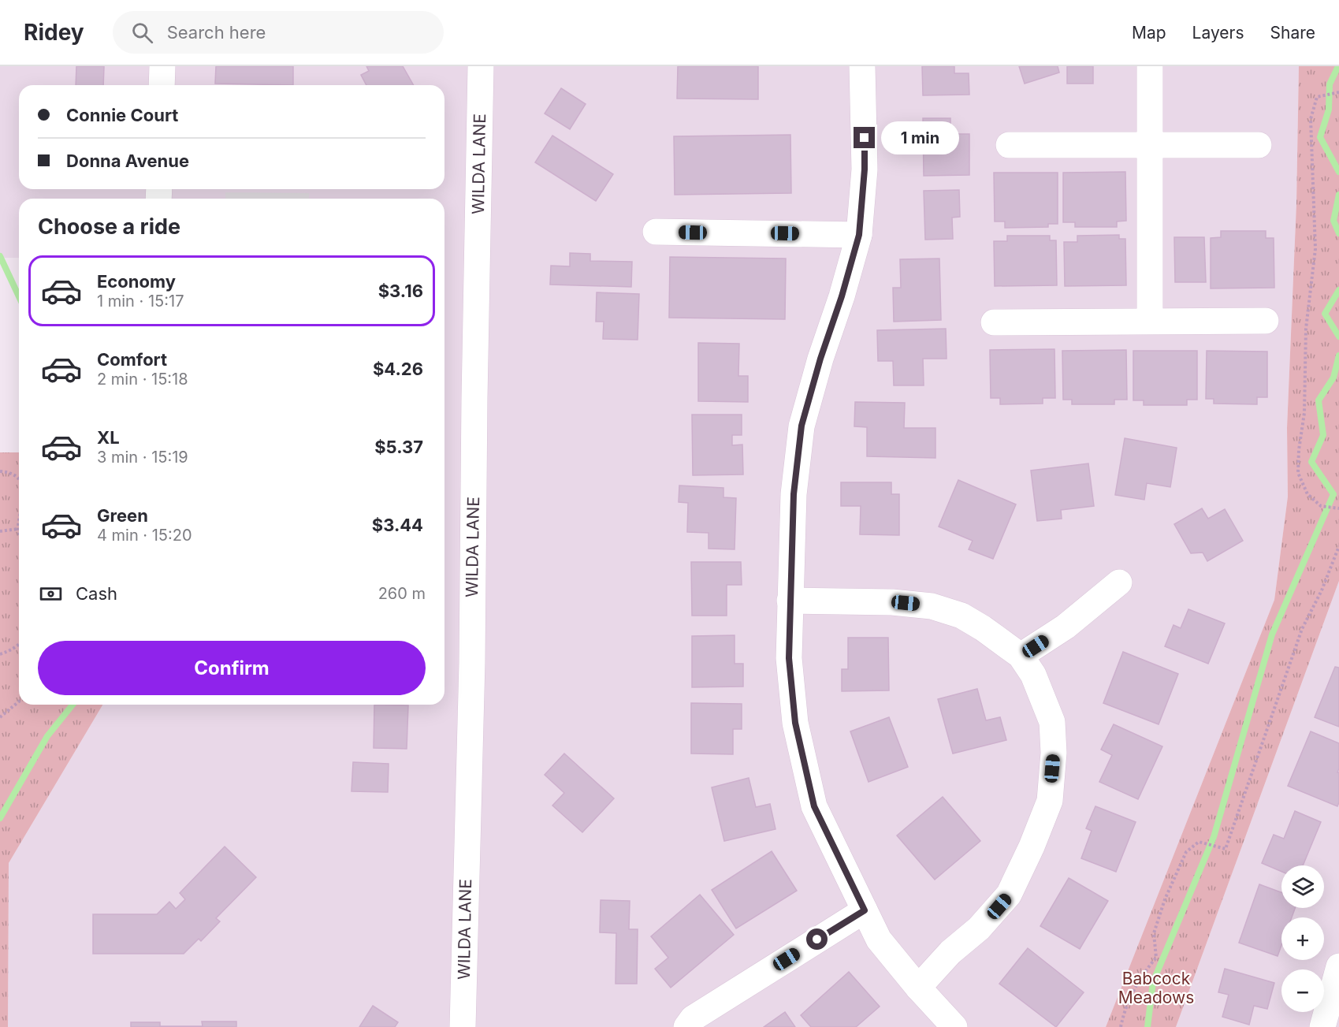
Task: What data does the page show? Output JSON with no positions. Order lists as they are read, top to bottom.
{
  "streets": {
    "street": ["WILDA LANE"]
  },
  "parks": ["Babcock Meadows"],
  "page": {
    "header": "Ridey",
    "search": "Search here",
    "nav": ["Map", "Layers", "Share"],
    "banner": ["Connie Court", "Donna Avenue"],
    "bubble": "1 min",
    "heading": "Choose a ride",
    "list": [
      {
        "name": "Economy",
        "note": "1 min · 15:17",
        "value": "$3.16"
      },
      {
        "name": "Comfort",
        "note": "2 min · 15:18",
        "value": "$4.26"
      },
      {
        "name": "XL",
        "note": "3 min · 15:19",
        "value": "$5.37"
      },
      {
        "name": "Green",
        "note": "4 min · 15:20",
        "value": "$3.44"
      }
    ],
    "pay": ["Cash", "260 m"],
    "buttons": "Confirm",
    "map_buttons": ["+", "−"]
  }
}
